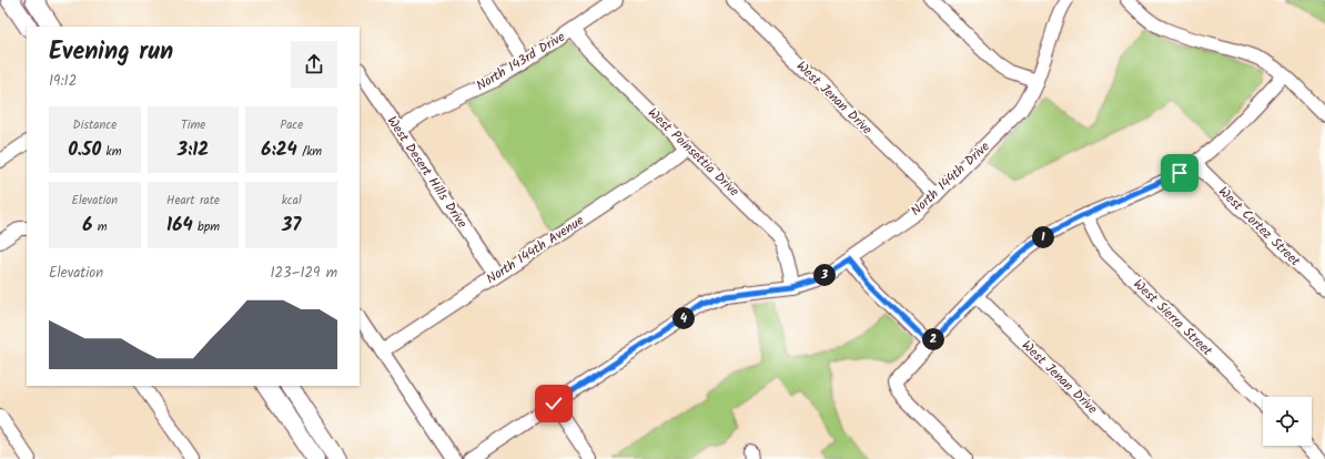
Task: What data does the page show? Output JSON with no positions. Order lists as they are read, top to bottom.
{
  "streets": {
    "street": [
      "North 143rd Drive",
      "West Jenan Drive",
      "West Poinsettia Drive",
      "West Desert Hills Drive",
      "North 144th Drive",
      "West Cortez Street",
      "North 144th Avenue",
      "West Sierra Street"
    ]
  },
  "crossings": [
    ["North 143rd Drive", "West Poinsettia Drive"],
    ["North 143rd Drive", "West Desert Hills Drive"],
    ["West Jenan Drive", "North 144th Drive"],
    ["West Poinsettia Drive", "North 144th Drive"],
    ["West Poinsettia Drive", "North 144th Avenue"],
    ["West Desert Hills Drive", "North 144th Avenue"]
  ],
  "page": {
    "heading": ["Evening run", "19:12"],
    "stats": [
      ["Distance", "0.50 km"],
      ["Time", "3:12"],
      ["Pace", "6:24 /km"],
      ["Elevation", "6 m"],
      ["Heart rate", "164 bpm"],
      ["kcal", "37"]
    ],
    "pins": [
      "1",
      "3",
      "4",
      "2"
    ],
    "chart": ["Elevation", "123–129 m"]
  }
}
